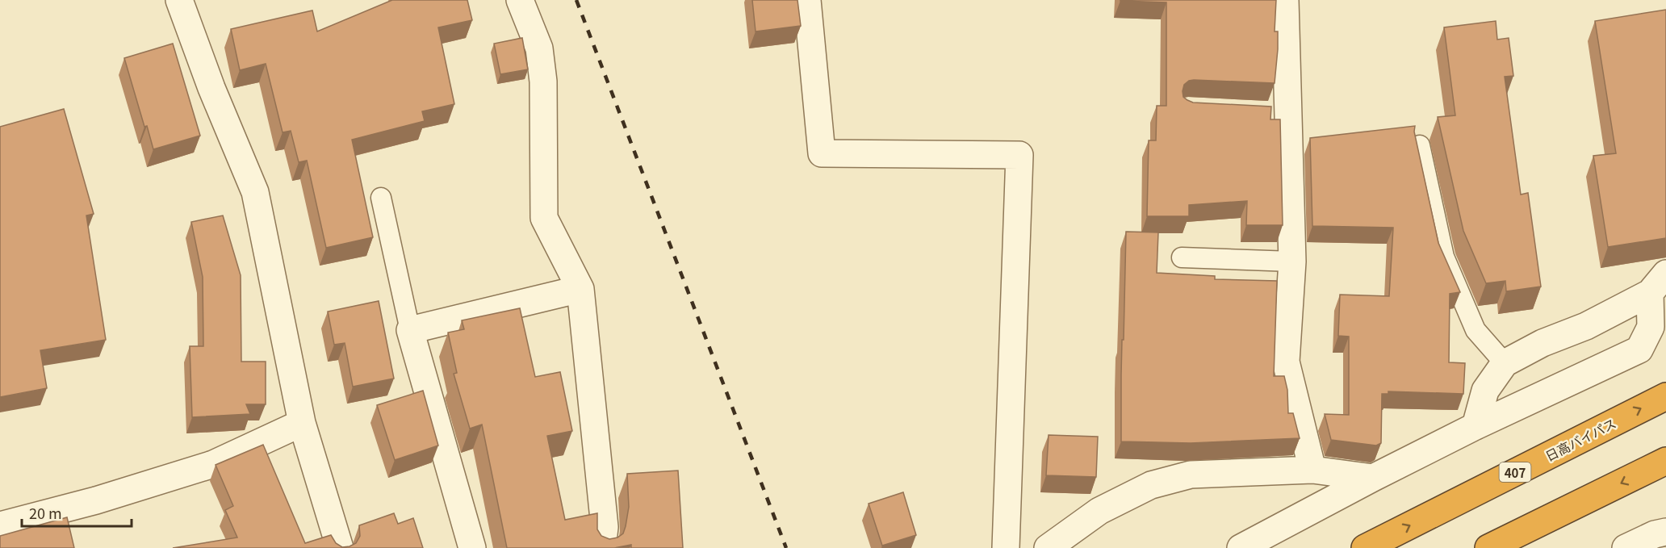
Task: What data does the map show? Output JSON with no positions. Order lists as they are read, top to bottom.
{
  "streets": {
    "highway": ["日高バイパス", "407"]
  },
  "scale_bar": "20 m"
}
